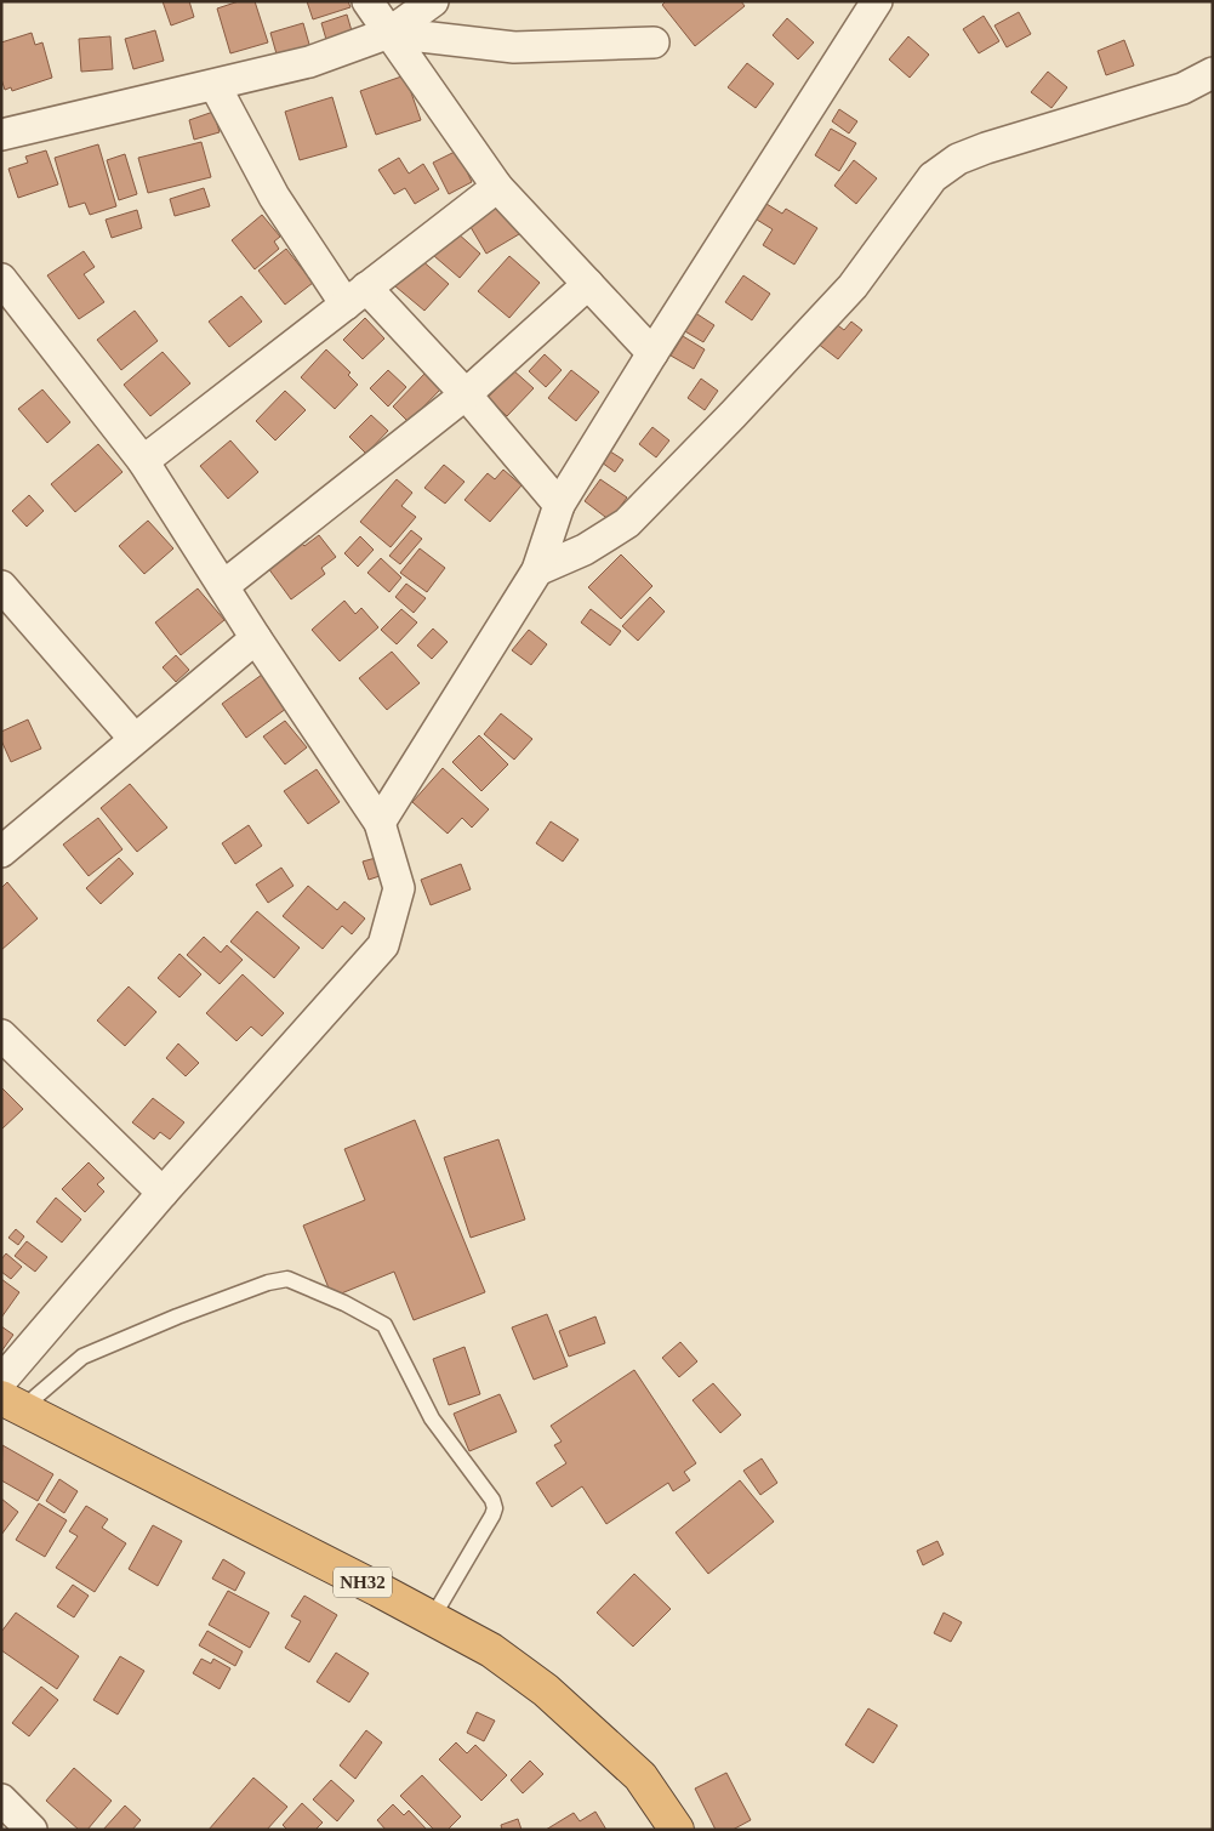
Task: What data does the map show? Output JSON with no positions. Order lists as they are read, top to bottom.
{
  "streets": {
    "highway": ["NH32"]
  }
}
